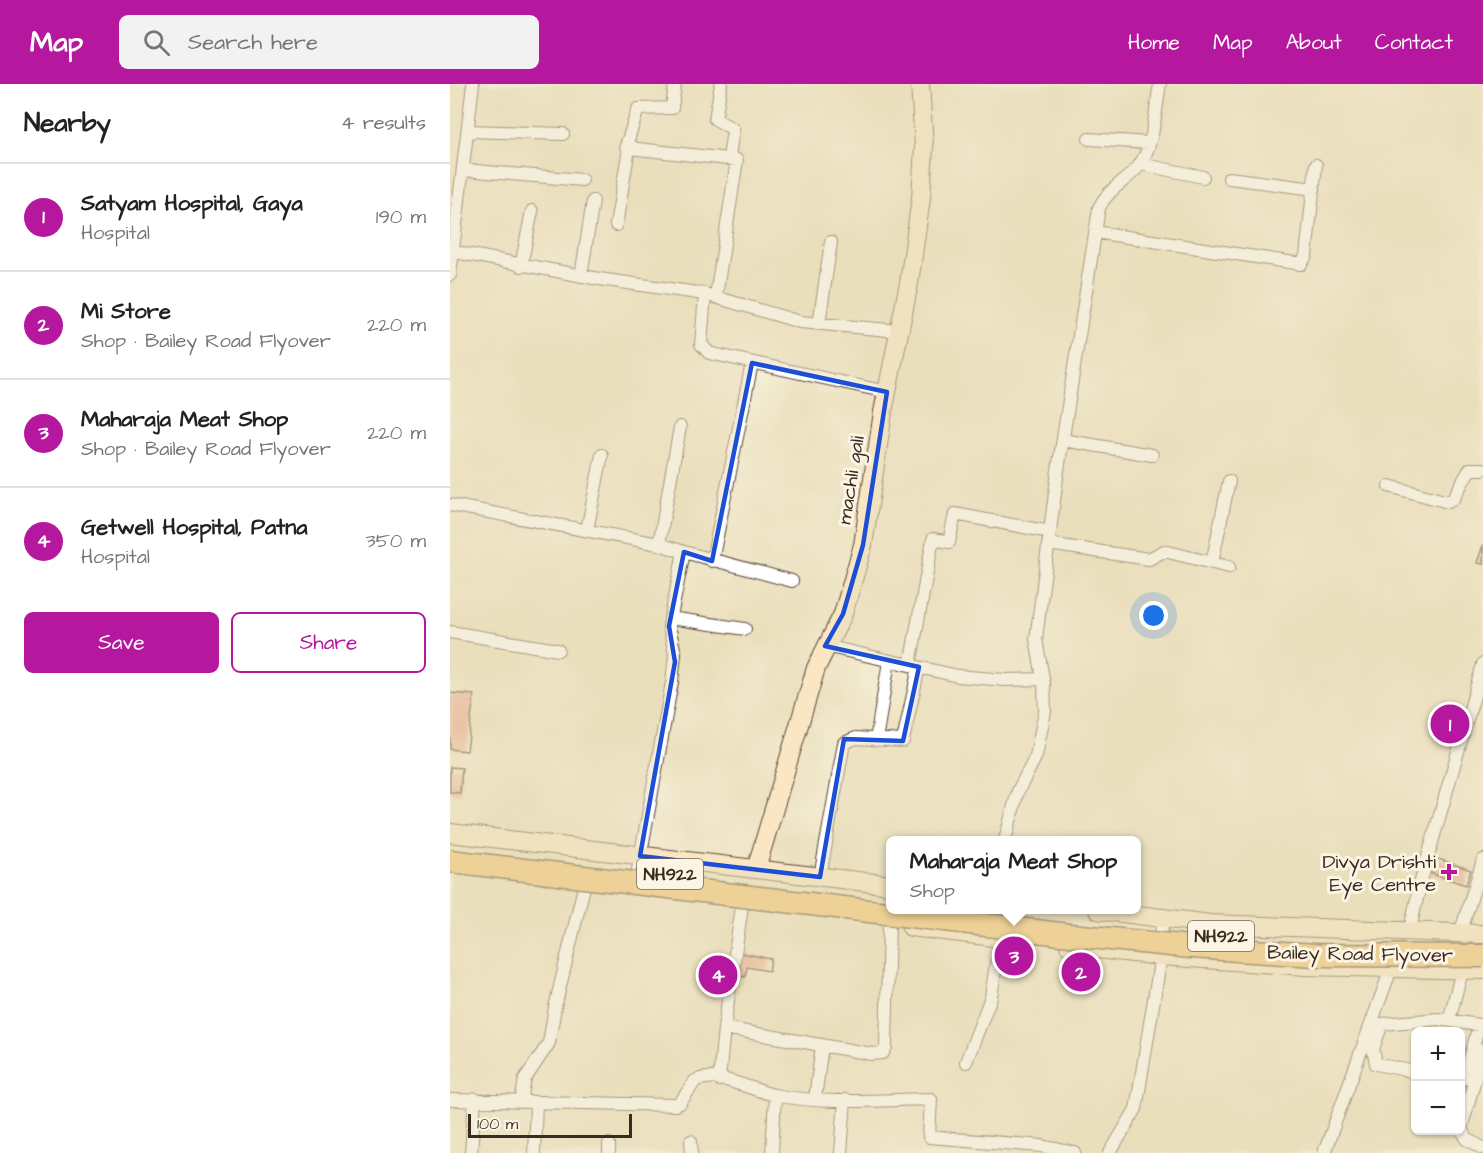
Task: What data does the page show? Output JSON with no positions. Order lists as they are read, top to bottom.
{
  "streets": {
    "highway": ["NH922", "Bailey Road Flyover"],
    "main road": ["machli gali"]
  },
  "places": {
    "health": ["Divya Drishti Eye Centre"]
  },
  "scale_bar": "100 m",
  "page": {
    "header": "Map",
    "search": "Search here",
    "nav": [
      "Home",
      "Map",
      "About",
      "Contact"
    ],
    "heading": ["Nearby", "4 results"],
    "list": [
      {
        "mark": "1",
        "name": "Satyam Hospital, Gaya",
        "note": "Hospital",
        "value": "190 m"
      },
      {
        "mark": "2",
        "name": "Mi Store",
        "note": "Shop · Bailey Road Flyover",
        "value": "220 m"
      },
      {
        "mark": "3",
        "name": "Maharaja Meat Shop",
        "note": "Shop · Bailey Road Flyover",
        "value": "220 m"
      },
      {
        "mark": "4",
        "name": "Getwell Hospital, Patna",
        "note": "Hospital",
        "value": "350 m"
      }
    ],
    "buttons": ["Save", "Share"],
    "pins": [
      "1",
      "3",
      "2",
      "4"
    ],
    "popup": ["Maharaja Meat Shop", "Shop"],
    "map_buttons": ["+", "−"],
    "scale": "100 m"
  }
}
